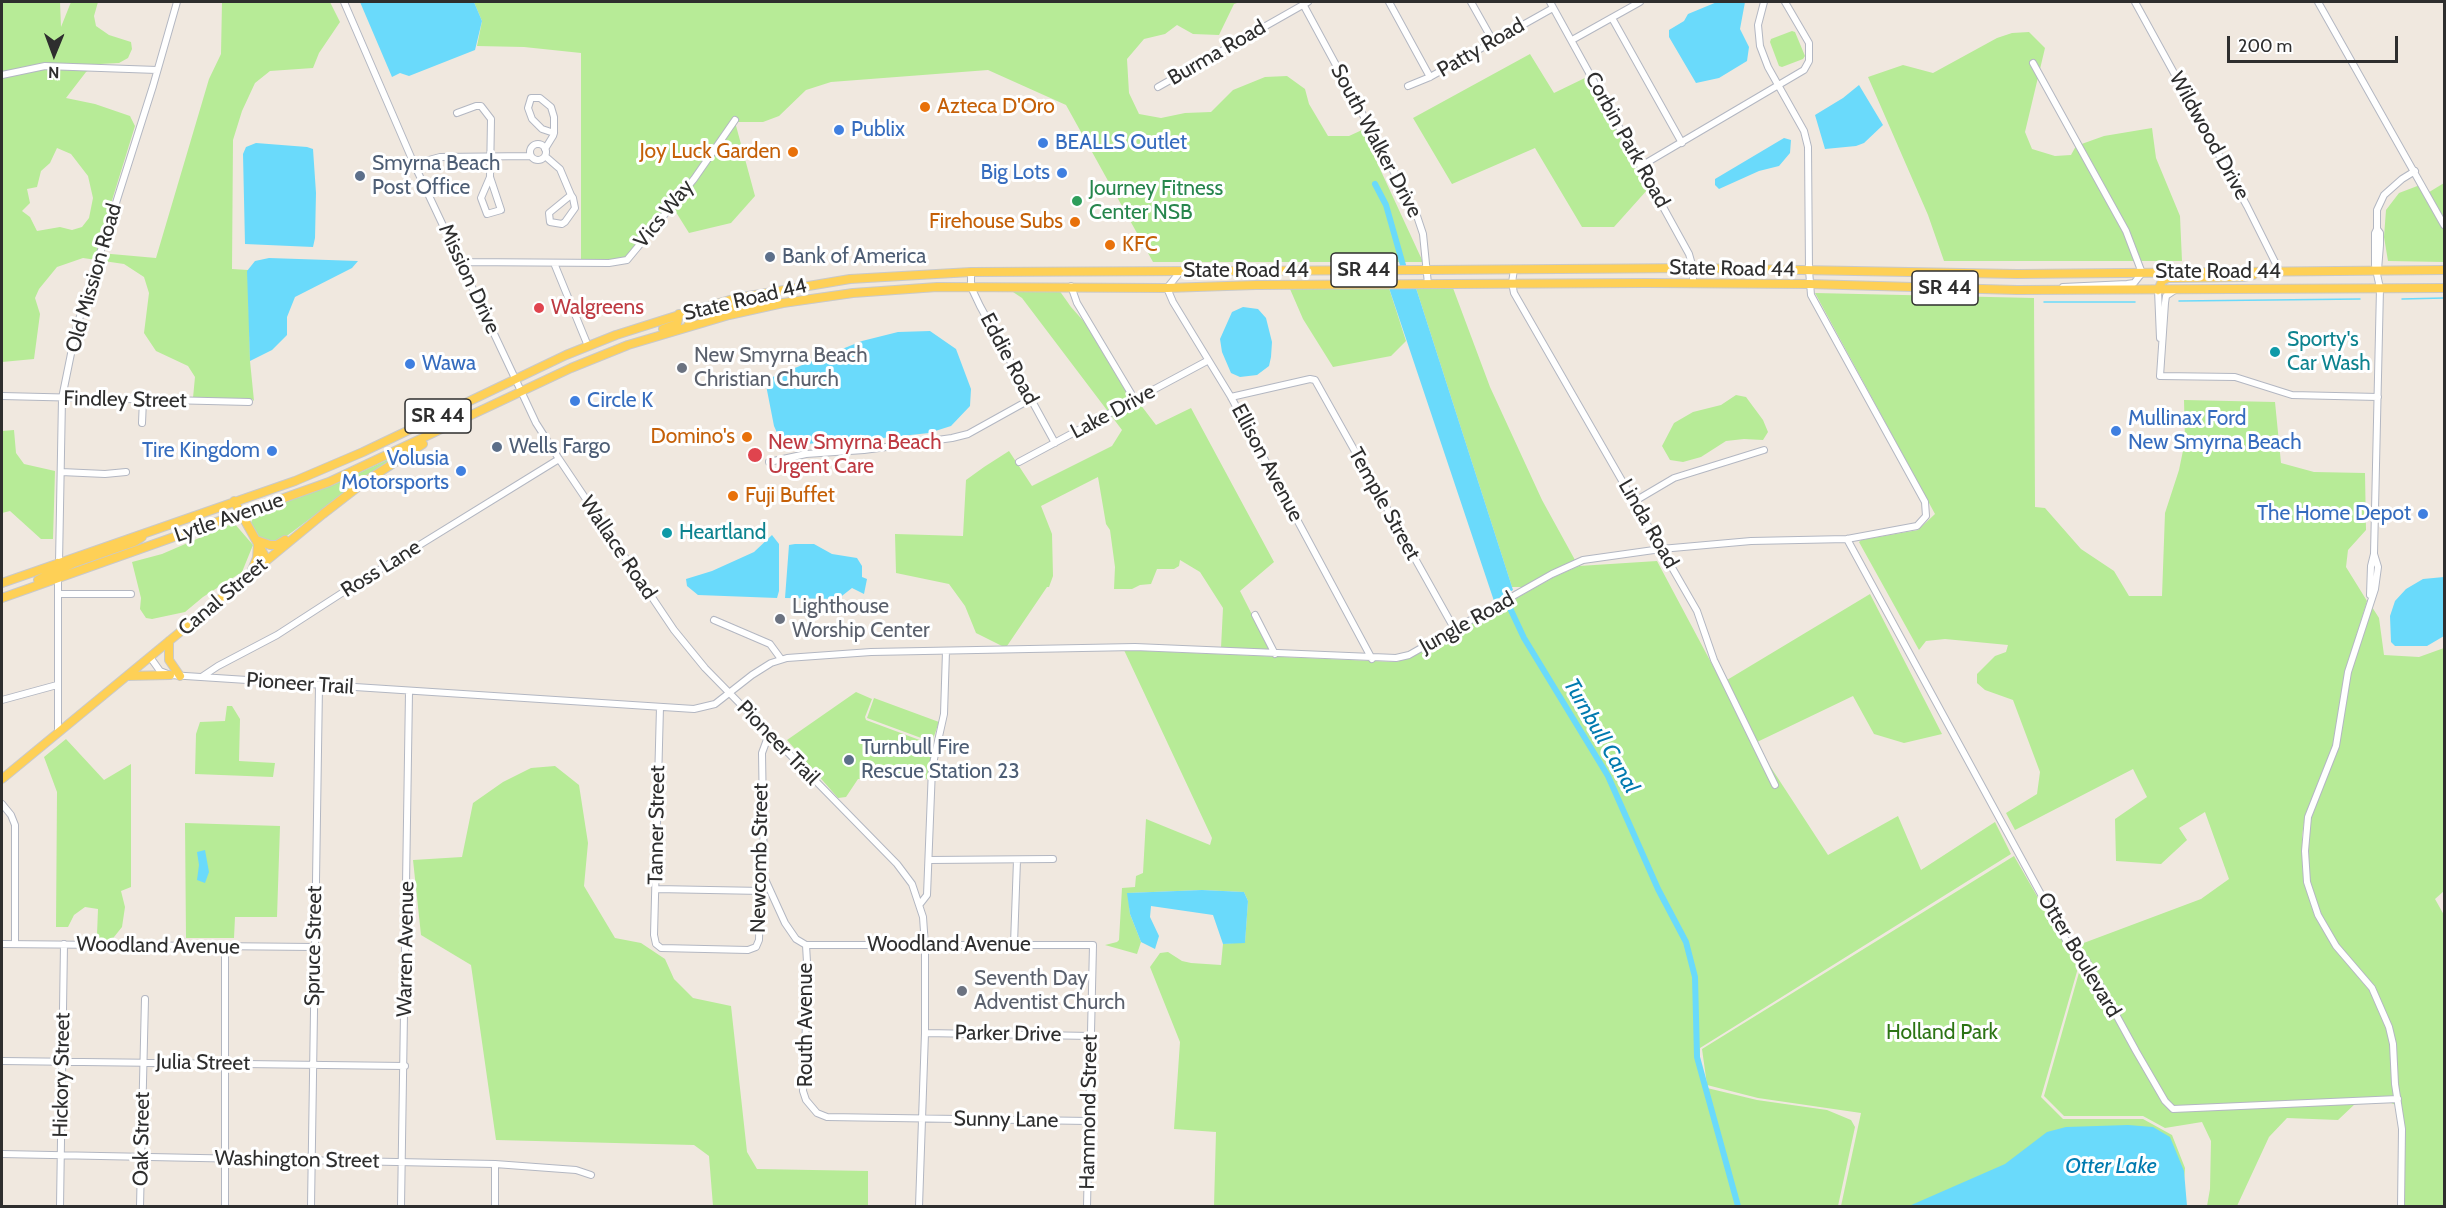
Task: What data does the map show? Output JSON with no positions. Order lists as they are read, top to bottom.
{
  "streets": {
    "main road": [
      "State Road 44",
      "SR 44",
      "Lytle Avenue",
      "Canal Street"
    ],
    "street": [
      "Patty Road",
      "Burma Road",
      "Wildwood Drive",
      "Corbin Park Road",
      "South Walker Drive",
      "Vics Way",
      "Old Mission Road",
      "Mission Drive",
      "Eddie Road",
      "Findley Street",
      "Lake Drive",
      "Ellison Avenue",
      "Temple Street",
      "Linda Road",
      "Wallace Road",
      "Ross Lane",
      "Jungle Road",
      "Pioneer Trail",
      "Tanner Street",
      "Newcomb Street",
      "Woodland Avenue",
      "Spruce Street",
      "Warren Avenue",
      "Otter Boulevard",
      "Routh Avenue",
      "Parker Drive",
      "Julia Street",
      "Hickory Street",
      "Hammond Street",
      "Sunny Lane",
      "Oak Street",
      "Washington Street"
    ]
  },
  "crossings": [
    ["Patty Road", "Corbin Park Road"],
    ["Burma Road", "South Walker Drive"],
    ["Wildwood Drive", "State Road 44"],
    ["Corbin Park Road", "State Road 44"],
    ["South Walker Drive", "State Road 44"],
    ["Vics Way", "Mission Drive"],
    ["State Road 44", "Mission Drive"],
    ["State Road 44", "Eddie Road"],
    ["State Road 44", "Ellison Avenue"],
    ["State Road 44", "Lytle Avenue"],
    ["State Road 44", "Linda Road"],
    ["State Road 44", "Wallace Road"],
    ["State Road 44", "Canal Street"],
    ["State Road 44", "Jungle Road"],
    ["Old Mission Road", "Findley Street"],
    ["Old Mission Road", "Lytle Avenue"],
    ["Mission Drive", "Wallace Road"],
    ["Eddie Road", "Lake Drive"],
    ["Lake Drive", "Ellison Avenue"],
    ["Ellison Avenue", "Temple Street"],
    ["Ellison Avenue", "Jungle Road"],
    ["Temple Street", "Jungle Road"],
    ["Lytle Avenue", "Canal Street"],
    ["Linda Road", "Jungle Road"],
    ["Wallace Road", "Ross Lane"],
    ["Wallace Road", "Jungle Road"],
    ["Wallace Road", "Pioneer Trail"],
    ["Ross Lane", "Pioneer Trail"],
    ["Jungle Road", "Pioneer Trail"],
    ["Jungle Road", "Otter Boulevard"],
    ["Pioneer Trail", "Tanner Street"],
    ["Pioneer Trail", "Newcomb Street"],
    ["Pioneer Trail", "Woodland Avenue"],
    ["Pioneer Trail", "Spruce Street"],
    ["Pioneer Trail", "Warren Avenue"],
    ["Pioneer Trail", "Routh Avenue"],
    ["Pioneer Trail", "Parker Drive"],
    ["Pioneer Trail", "Sunny Lane"],
    ["Tanner Street", "Newcomb Street"],
    ["Newcomb Street", "Routh Avenue"],
    ["Woodland Avenue", "Spruce Street"],
    ["Woodland Avenue", "Routh Avenue"],
    ["Woodland Avenue", "Hickory Street"],
    ["Woodland Avenue", "Hammond Street"],
    ["Spruce Street", "Julia Street"],
    ["Spruce Street", "Washington Street"],
    ["Warren Avenue", "Julia Street"],
    ["Warren Avenue", "Washington Street"],
    ["Routh Avenue", "Sunny Lane"],
    ["Parker Drive", "Hammond Street"],
    ["Julia Street", "Hickory Street"],
    ["Julia Street", "Oak Street"],
    ["Hickory Street", "Washington Street"],
    ["Hammond Street", "Sunny Lane"],
    ["Oak Street", "Washington Street"]
  ],
  "water": ["Turnbull Canal", "Otter Lake"],
  "parks": ["Holland Park"],
  "places": [
    "Azteca D'Oro",
    "Publix",
    "BEALLS Outlet",
    "Joy Luck Garden",
    "Big Lots",
    "Smyrna Beach Post Office",
    "Journey Fitness Center NSB",
    "Firehouse Subs",
    "KFC",
    "Bank of America",
    "Walgreens",
    "Sporty's Car Wash",
    "Wawa",
    "New Smyrna Beach Christian Church",
    "Circle K",
    "Mullinax Ford New Smyrna Beach",
    "Domino's",
    "Wells Fargo",
    "Tire Kingdom",
    "New Smyrna Beach Urgent Care",
    "Volusia Motorsports",
    "Fuji Buffet",
    "The Home Depot",
    "Heartland",
    "Lighthouse Worship Center",
    "Turnbull Fire Rescue Station 23",
    "Seventh Day Adventist Church"
  ],
  "scale_bar": "200 m",
  "north": "bottom"
}
